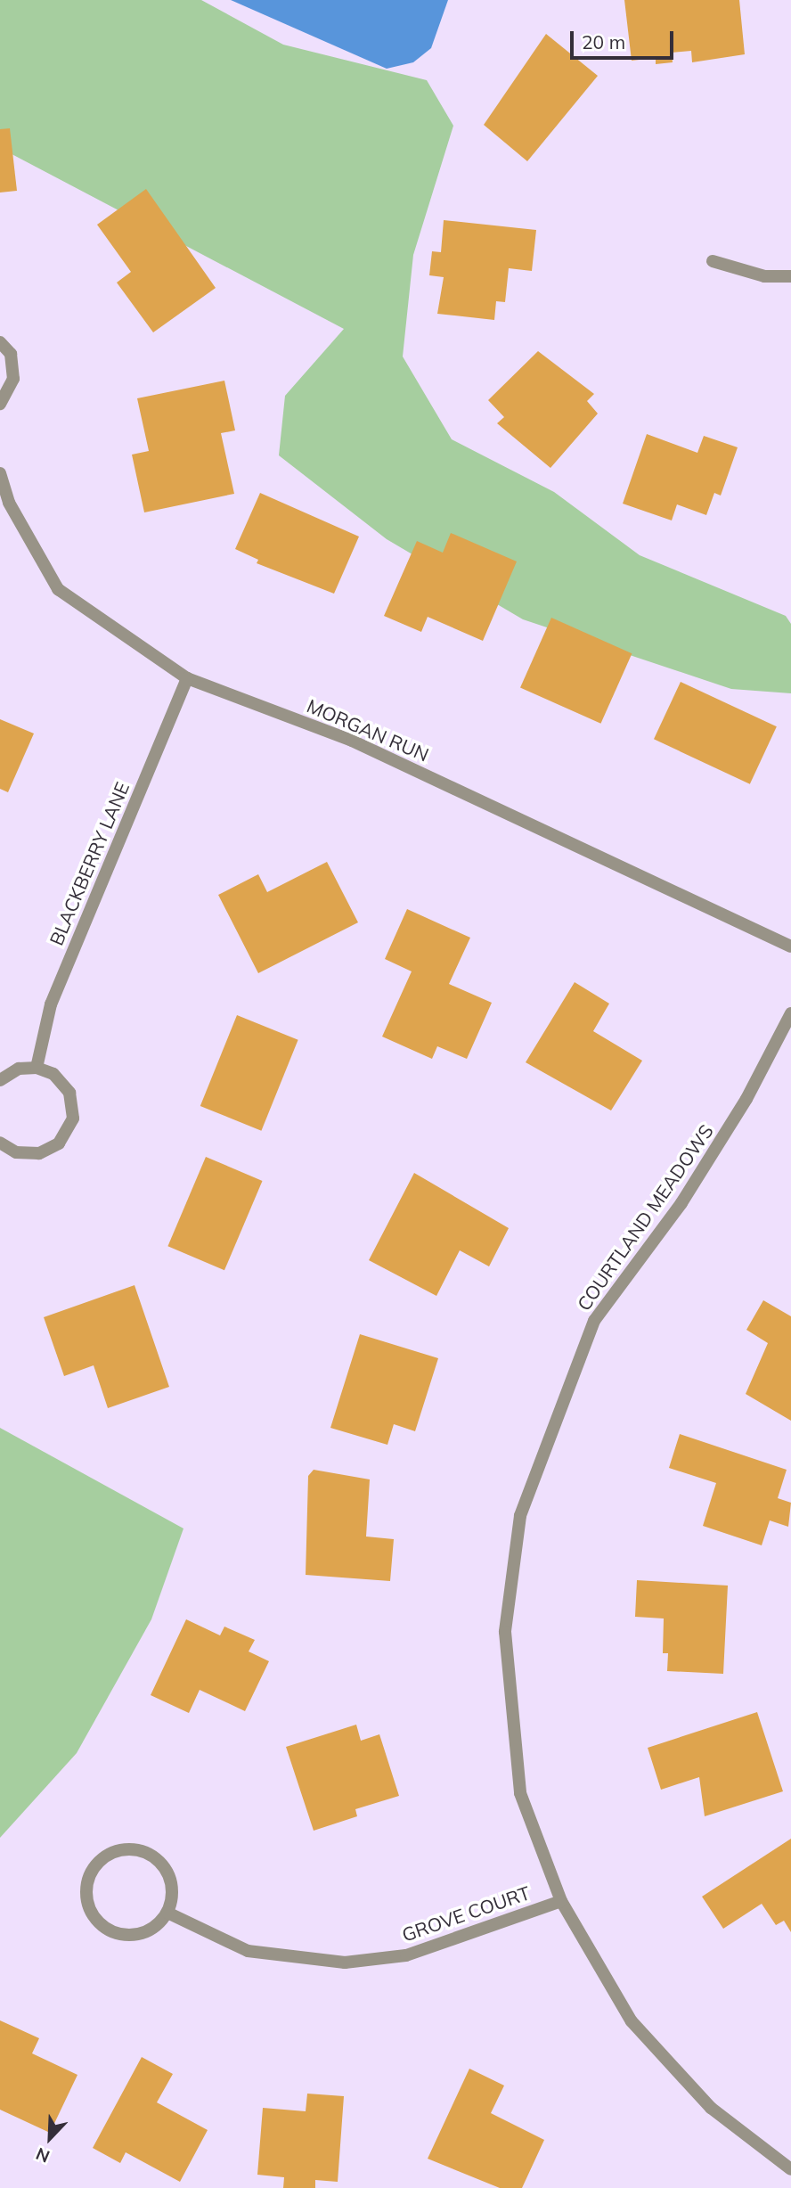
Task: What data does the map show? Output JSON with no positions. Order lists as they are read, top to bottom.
{
  "streets": {
    "street": [
      "MORGAN RUN",
      "BLACKBERRY LANE",
      "COURTLAND MEADOWS",
      "GROVE COURT"
    ]
  },
  "crossings": [
    ["MORGAN RUN", "BLACKBERRY LANE"],
    ["COURTLAND MEADOWS", "GROVE COURT"]
  ],
  "scale_bar": "20 m",
  "north": "bottom left"
}
